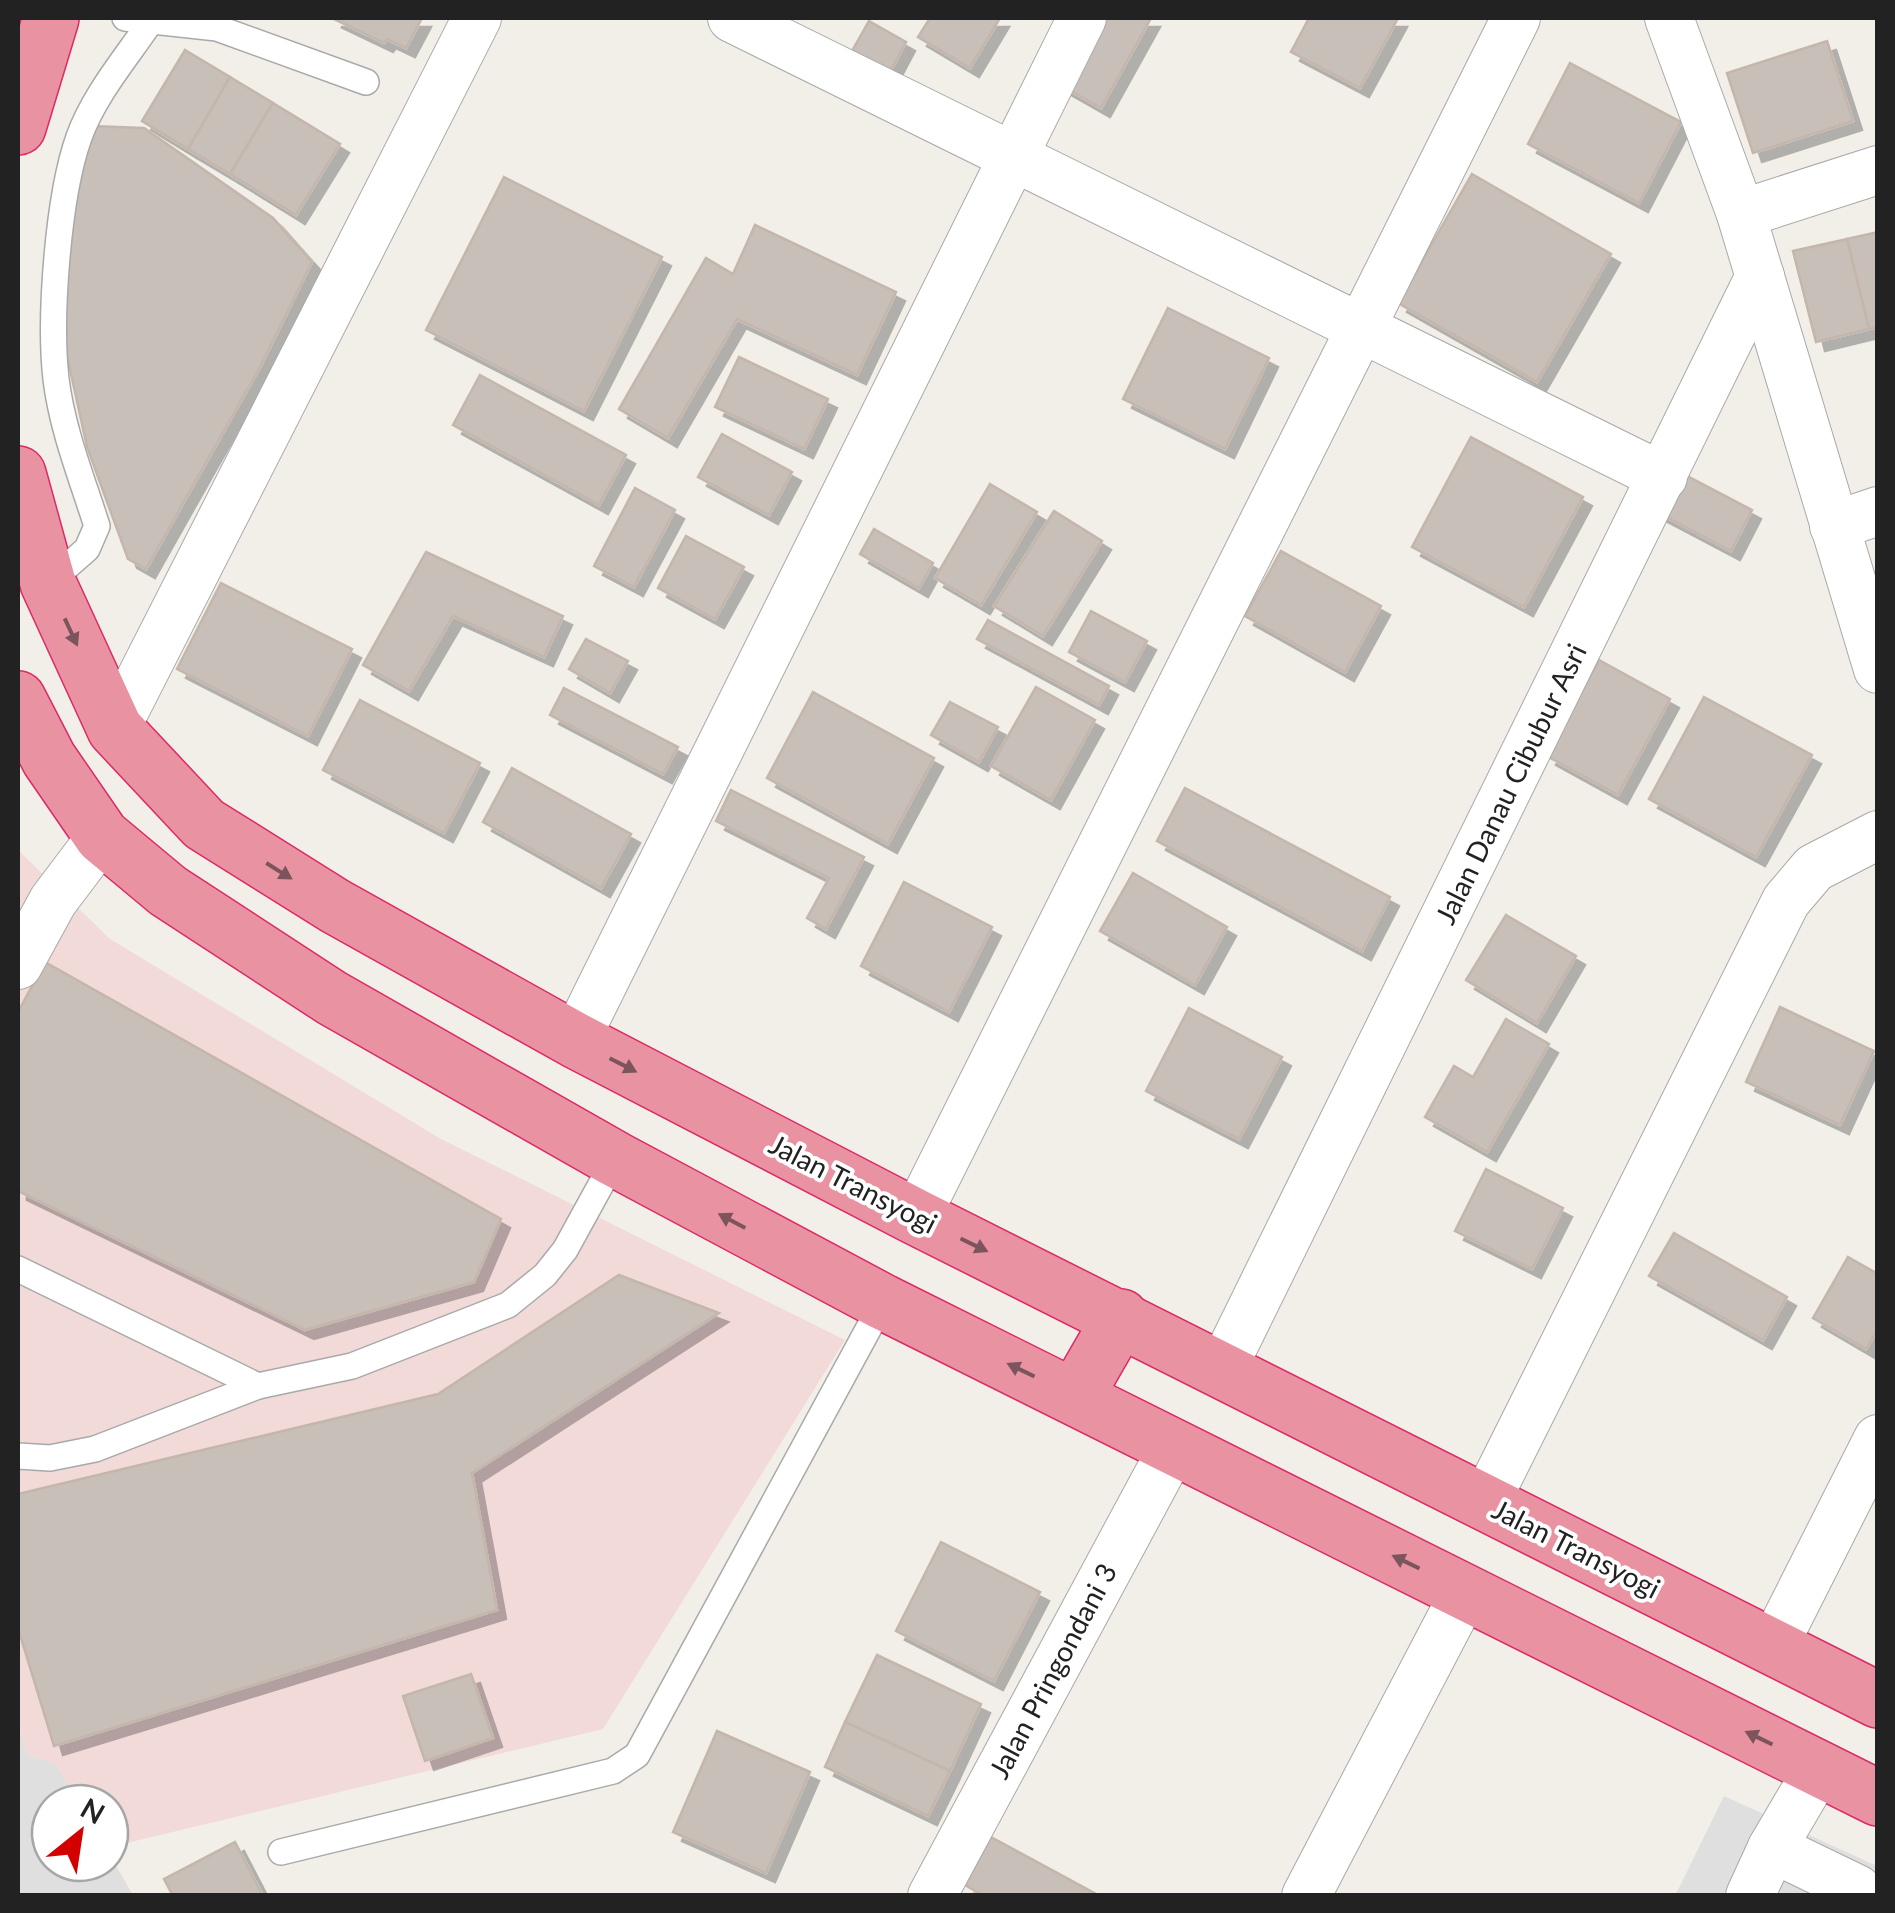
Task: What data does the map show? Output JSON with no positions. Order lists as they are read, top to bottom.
{
  "streets": {
    "highway": ["Jalan Transyogi"],
    "street": ["Jalan Danau Cibubur Asri", "Jalan Pringondani 3"]
  },
  "crossings": [
    ["Jalan Danau Cibubur Asri", "Jalan Transyogi"]
  ],
  "north": "top right"
}
